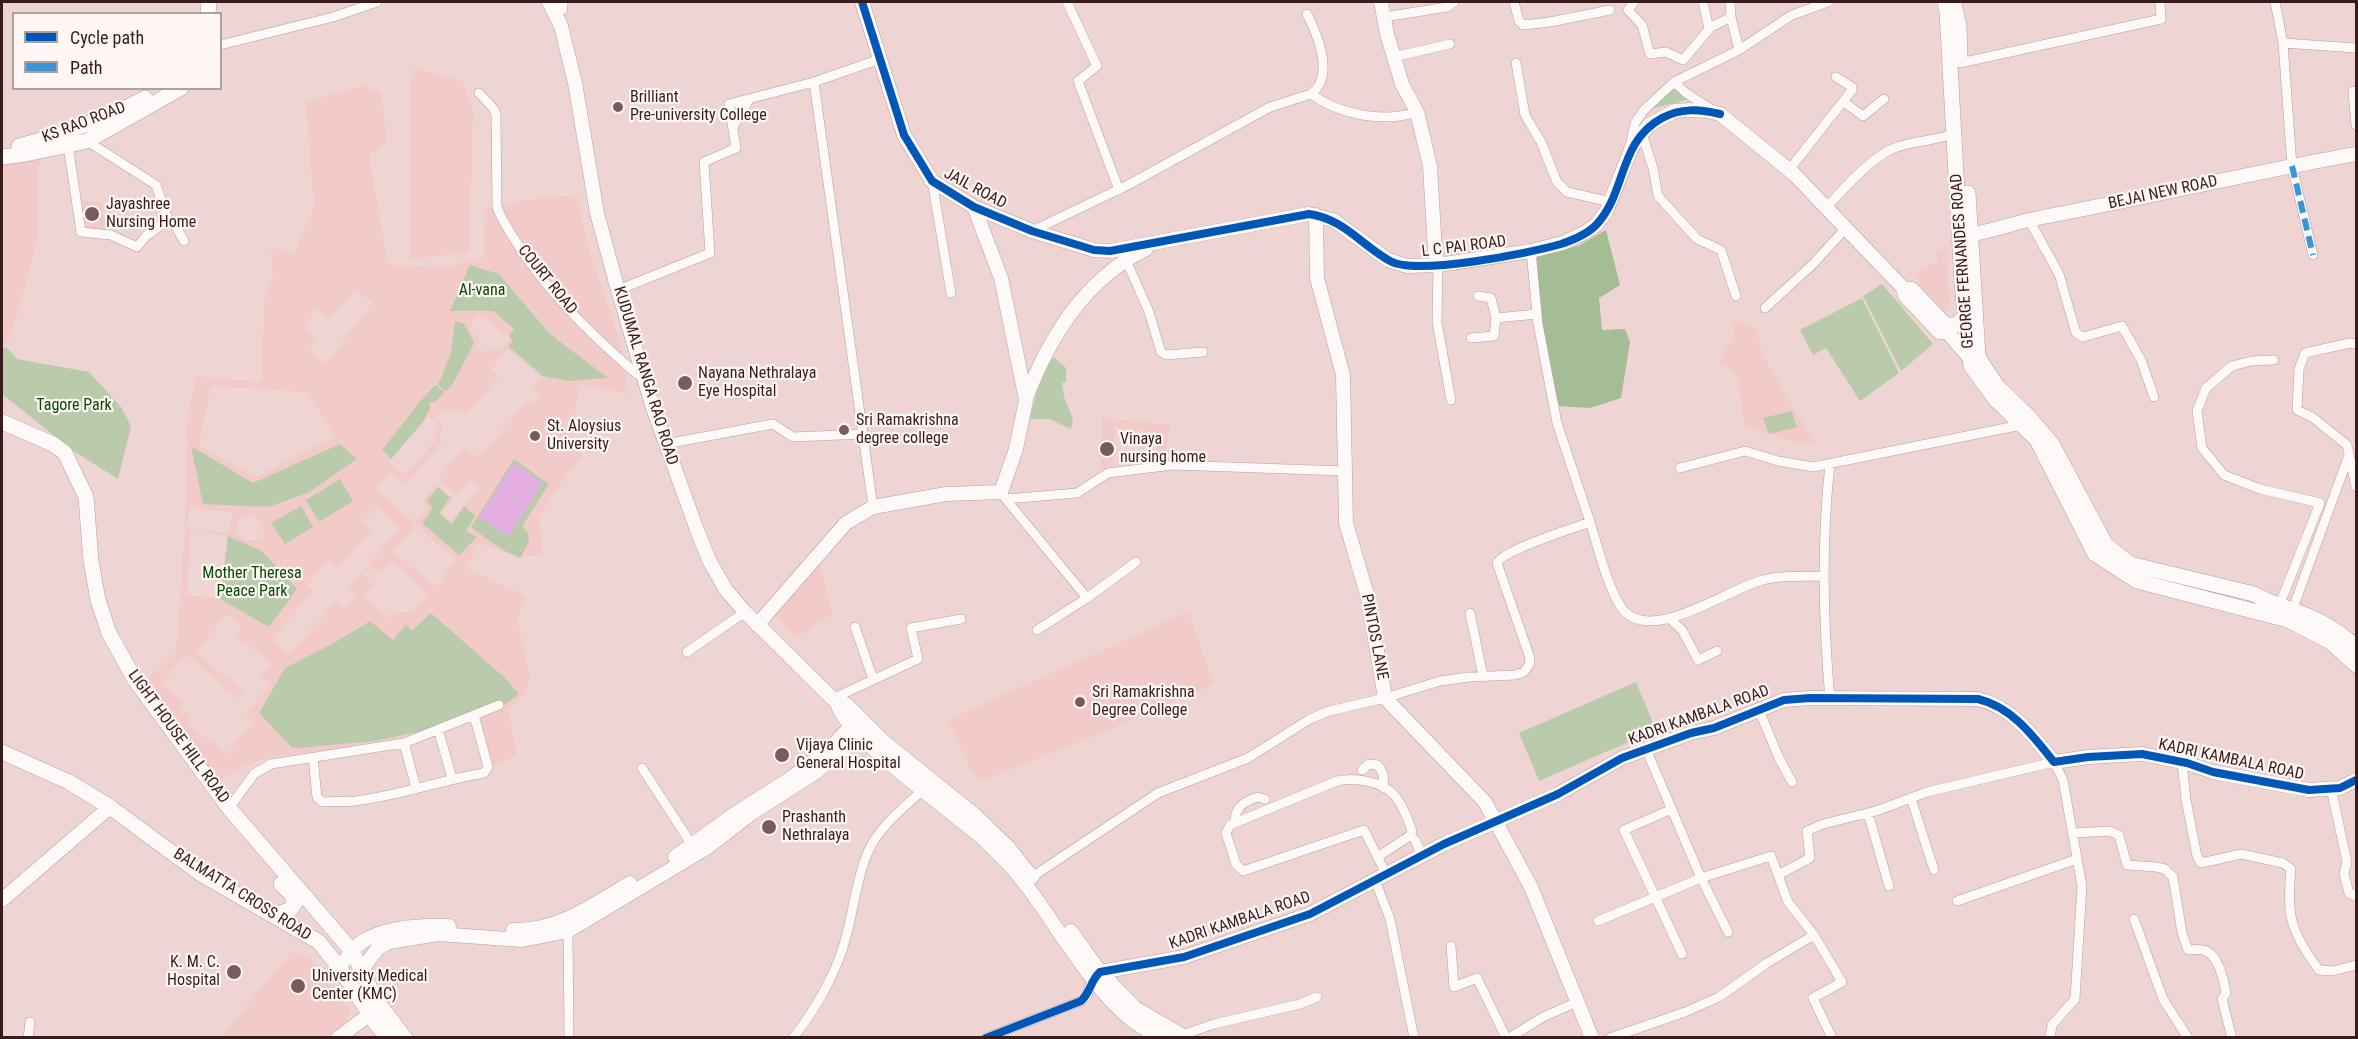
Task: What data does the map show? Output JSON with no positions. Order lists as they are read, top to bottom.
{
  "streets": {
    "main road": [
      "KS RAO ROAD",
      "GEORGE FERNANDES ROAD",
      "LIGHT HOUSE HILL ROAD",
      "BALMATTA CROSS ROAD"
    ],
    "street": [
      "JAIL ROAD",
      "BEJAI NEW ROAD",
      "L C PAI ROAD",
      "COURT ROAD",
      "KUDUMAL RANGA RAO ROAD",
      "PINTOS LANE",
      "KADRI KAMBALA ROAD"
    ]
  },
  "crossings": [
    ["JAIL ROAD", "L C PAI ROAD"],
    ["BEJAI NEW ROAD", "GEORGE FERNANDES ROAD"],
    ["L C PAI ROAD", "PINTOS LANE"],
    ["COURT ROAD", "KUDUMAL RANGA RAO ROAD"],
    ["PINTOS LANE", "KADRI KAMBALA ROAD"]
  ],
  "parks": ["Al-vana", "Tagore Park", "Mother Theresa Peace Park"],
  "places": [
    "Brilliant Pre-university College",
    "Jayashree Nursing Home",
    "Nayana Nethralaya Eye Hospital",
    "Sri Ramakrishna degree college",
    "St. Aloysius University",
    "Vinaya nursing home",
    "Sri Ramakrishna Degree College",
    "Vijaya Clinic General Hospital",
    "Prashanth Nethralaya",
    "K. M. C. Hospital",
    "University Medical Center (KMC)"
  ],
  "legend": ["Cycle path", "Path"]
}
